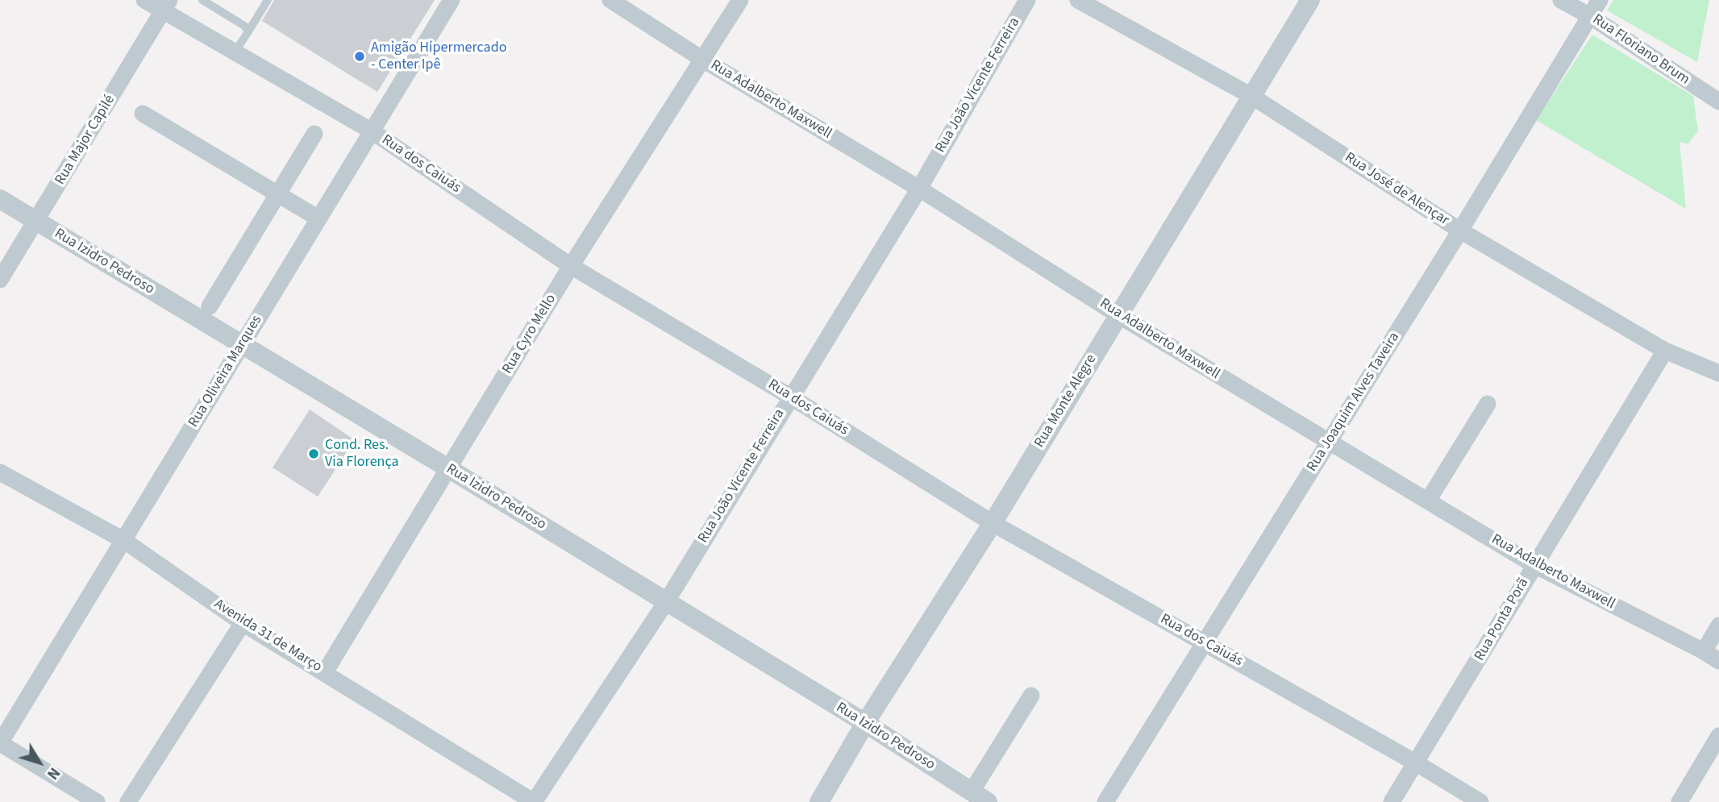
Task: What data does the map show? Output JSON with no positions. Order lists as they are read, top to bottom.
{
  "streets": {
    "street": [
      "Rua Floriano Brum",
      "Rua João Vicente Ferreira",
      "Rua Adalberto Maxwell",
      "Rua Major Capilé",
      "Rua dos Caiuás",
      "Rua José de Alençar",
      "Rua Izidro Pedroso",
      "Rua Cyro Mello",
      "Rua Oliveira Marques",
      "Rua Monte Alegre",
      "Rua Joaquim Alves Taveira",
      "Rua Ponta Porã",
      "Avenida 31 de Março"
    ]
  },
  "crossings": [
    ["Rua Floriano Brum", "Rua Joaquim Alves Taveira"],
    ["Rua João Vicente Ferreira", "Rua Adalberto Maxwell"],
    ["Rua João Vicente Ferreira", "Rua dos Caiuás"],
    ["Rua João Vicente Ferreira", "Rua Izidro Pedroso"],
    ["Rua João Vicente Ferreira", "Avenida 31 de Março"],
    ["Rua Adalberto Maxwell", "Rua Cyro Mello"],
    ["Rua Adalberto Maxwell", "Rua Monte Alegre"],
    ["Rua Adalberto Maxwell", "Rua Joaquim Alves Taveira"],
    ["Rua Adalberto Maxwell", "Rua Ponta Porã"],
    ["Rua Major Capilé", "Rua dos Caiuás"],
    ["Rua Major Capilé", "Rua Izidro Pedroso"],
    ["Rua dos Caiuás", "Rua Cyro Mello"],
    ["Rua dos Caiuás", "Rua Oliveira Marques"],
    ["Rua dos Caiuás", "Rua Monte Alegre"],
    ["Rua dos Caiuás", "Rua Joaquim Alves Taveira"],
    ["Rua dos Caiuás", "Rua Ponta Porã"],
    ["Rua José de Alençar", "Rua Monte Alegre"],
    ["Rua José de Alençar", "Rua Joaquim Alves Taveira"],
    ["Rua José de Alençar", "Rua Ponta Porã"],
    ["Rua Izidro Pedroso", "Rua Cyro Mello"],
    ["Rua Izidro Pedroso", "Rua Oliveira Marques"],
    ["Rua Izidro Pedroso", "Rua Monte Alegre"],
    ["Rua Cyro Mello", "Avenida 31 de Março"],
    ["Rua Oliveira Marques", "Avenida 31 de Março"]
  ],
  "places": ["Amigão Hipermercado - Center Ipê", "Cond. Res. Via Florença"],
  "north": "bottom right"
}
